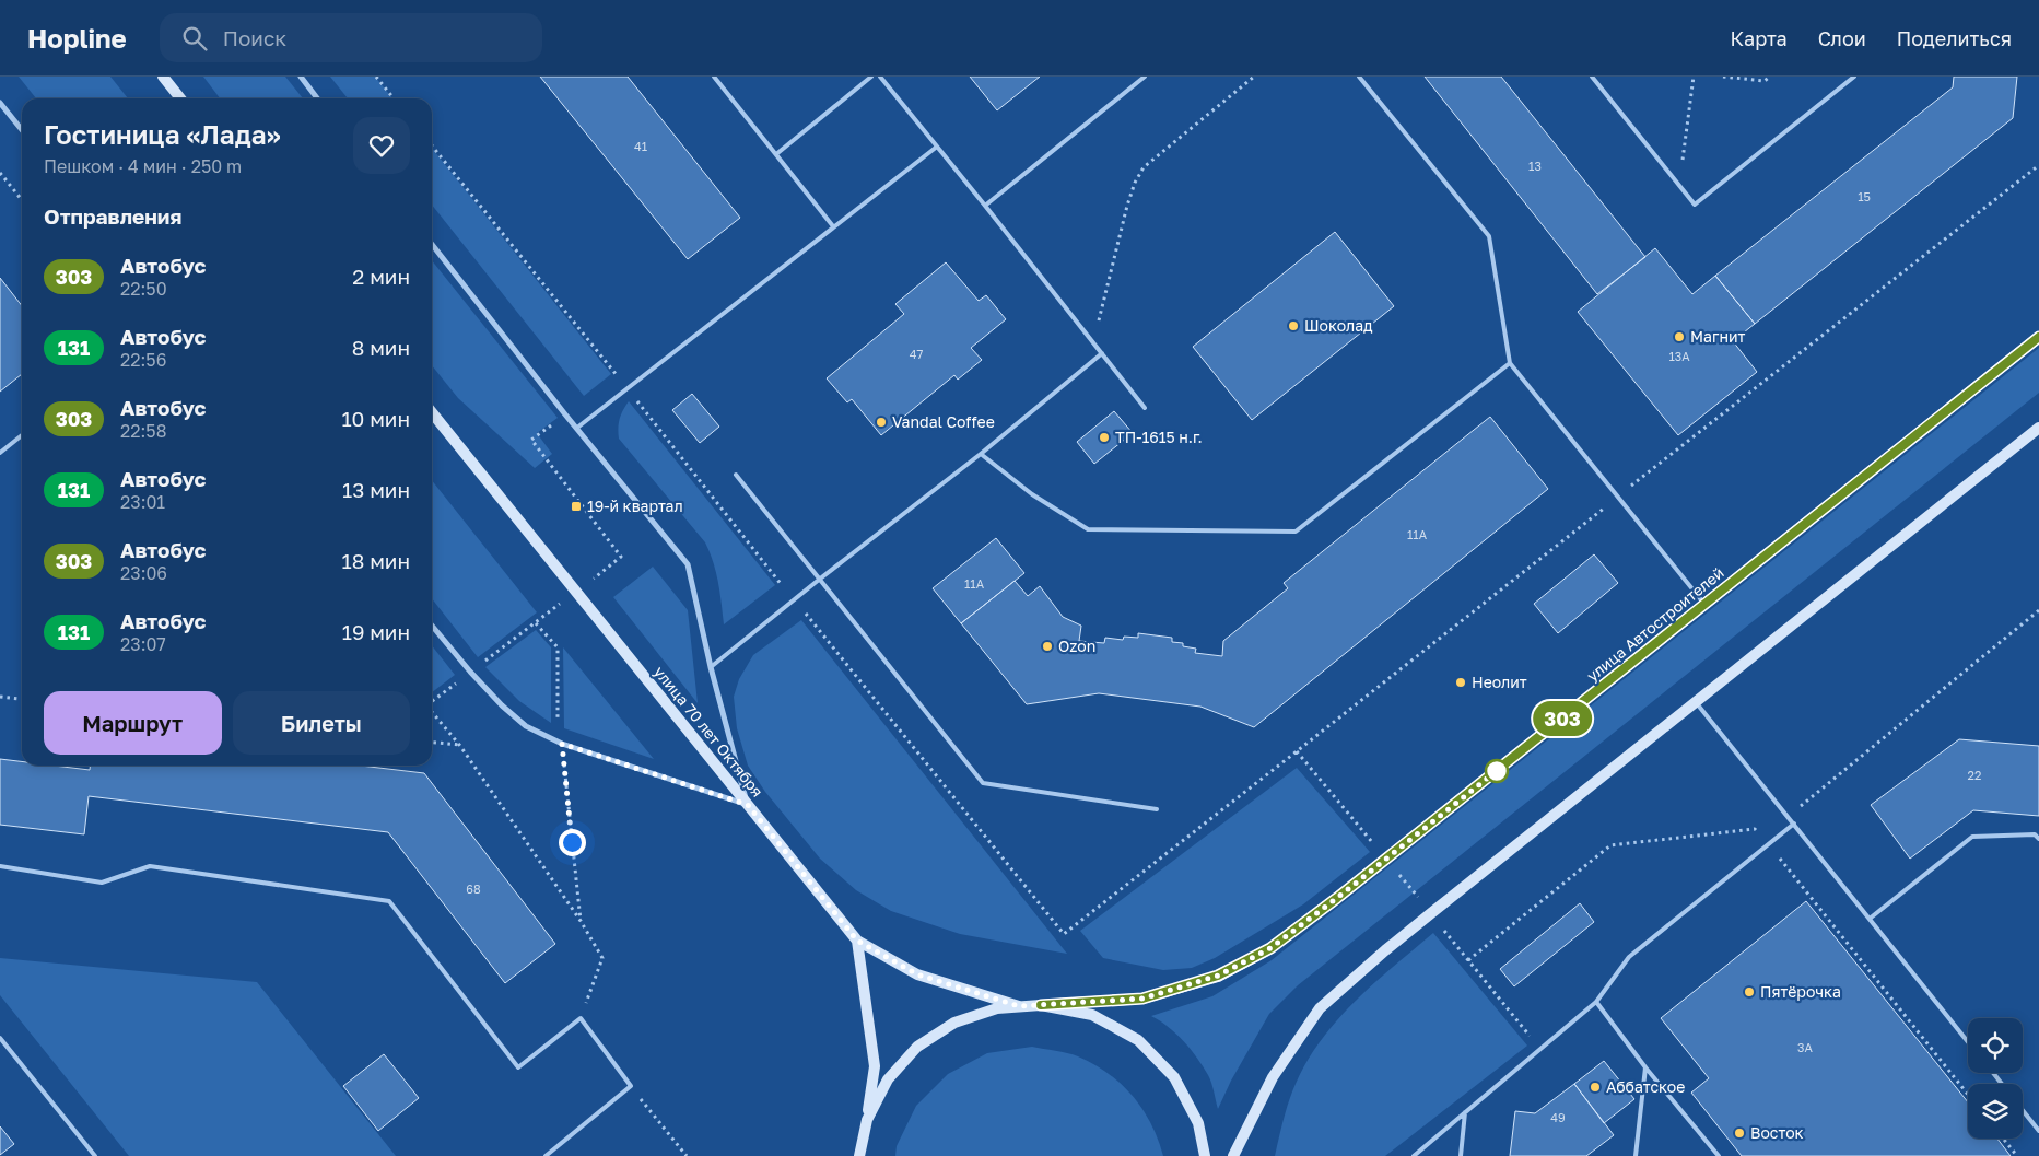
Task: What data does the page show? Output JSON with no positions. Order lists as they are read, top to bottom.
{
  "streets": {
    "main road": ["улица Автостроителей", "улица 70 лет Октября"]
  },
  "places": {
    "other": [
      "Шоколад",
      "Магнит",
      "Vandal Coffee",
      "ТП-1615 н.г.",
      "Ozon",
      "Неолит",
      "Пятёрочка",
      "Аббатское",
      "Восток"
    ],
    "transit": ["19-й квартал"]
  },
  "lines": ["bus line 303"],
  "house_numbers": [
    "41",
    "13",
    "15",
    "47",
    "13А",
    "11А",
    "11А",
    "22",
    "68",
    "3А",
    "49"
  ],
  "page": {
    "header": "Hopline",
    "search": "Поиск",
    "nav": ["Карта", "Слои", "Поделиться"],
    "on_map": "303",
    "heading": [
      ["Гостиница «Лада»", "Пешком · 4 мин · 250 m"],
      "Отправления"
    ],
    "list": [
      {
        "mark": "303",
        "name": "Автобус",
        "note": "22:50",
        "value": "2 мин"
      },
      {
        "mark": "131",
        "name": "Автобус",
        "note": "22:56",
        "value": "8 мин"
      },
      {
        "mark": "303",
        "name": "Автобус",
        "note": "22:58",
        "value": "10 мин"
      },
      {
        "mark": "131",
        "name": "Автобус",
        "note": "23:01",
        "value": "13 мин"
      },
      {
        "mark": "303",
        "name": "Автобус",
        "note": "23:06",
        "value": "18 мин"
      },
      {
        "mark": "131",
        "name": "Автобус",
        "note": "23:07",
        "value": "19 мин"
      }
    ],
    "buttons": ["Маршрут", "Билеты"]
  }
}
